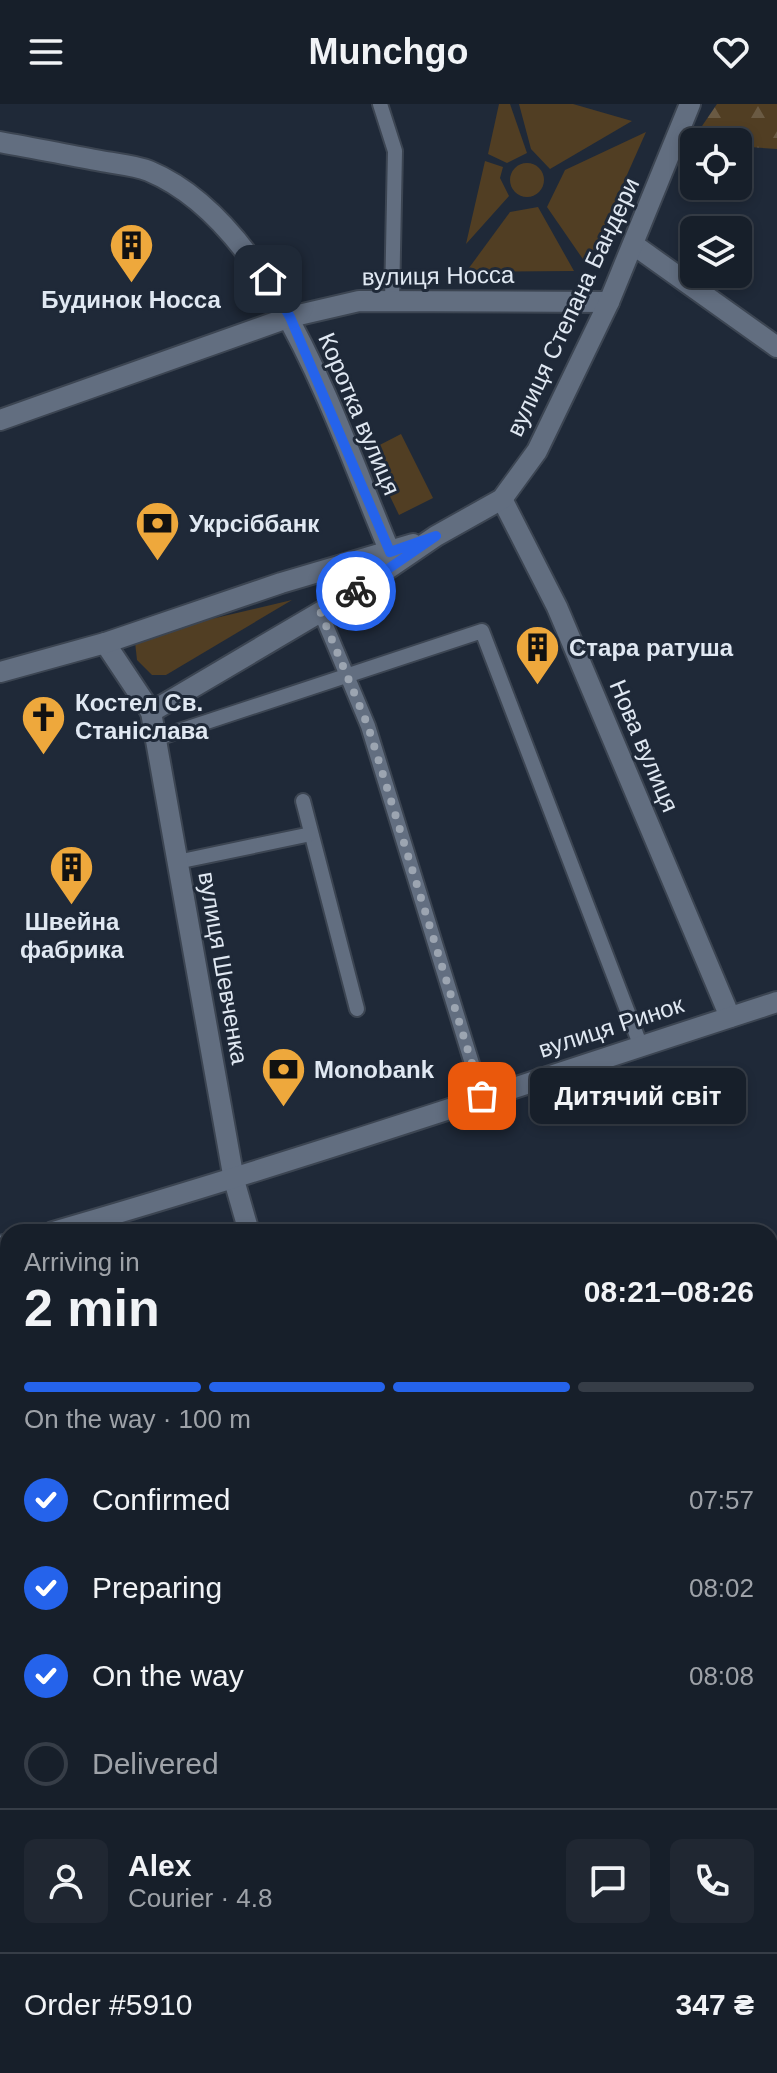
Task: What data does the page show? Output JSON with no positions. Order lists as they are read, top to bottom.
{
  "streets": {
    "street": [
      "вулиця Носса",
      "вулиця Степана Бандери",
      "Коротка вулиця",
      "Нова вулиця",
      "вулиця Шевченка",
      "вулиця Ринок"
    ]
  },
  "crossings": [
    ["вулиця Носса", "вулиця Степана Бандери"],
    ["вулиця Носса", "Коротка вулиця"],
    ["вулиця Степана Бандери", "Коротка вулиця"],
    ["вулиця Степана Бандери", "Нова вулиця"],
    ["вулиця Степана Бандери", "вулиця Шевченка"],
    ["Нова вулиця", "вулиця Ринок"],
    ["вулиця Шевченка", "вулиця Ринок"]
  ],
  "places": {
    "building": ["Будинок Носса", "Стара ратуша", "Швейна фабрика"],
    "bank": ["Укрсіббанк", "Monobank"],
    "church": ["Костел Св. Станіслава"],
    "other": ["Дитячий світ"]
  },
  "page": {
    "header": "Munchgo",
    "bubble": "Дитячий світ",
    "heading": ["2 min", "Arriving in", "08:21–08:26"],
    "panel": [
      "Alex",
      "Courier · 4.8",
      "Order #5910",
      "347 ₴"
    ],
    "bar": "On the way · 100 m",
    "list": [
      ["Confirmed", "07:57"],
      ["Preparing", "08:02"],
      ["On the way", "08:08"],
      "Delivered"
    ]
  }
}
